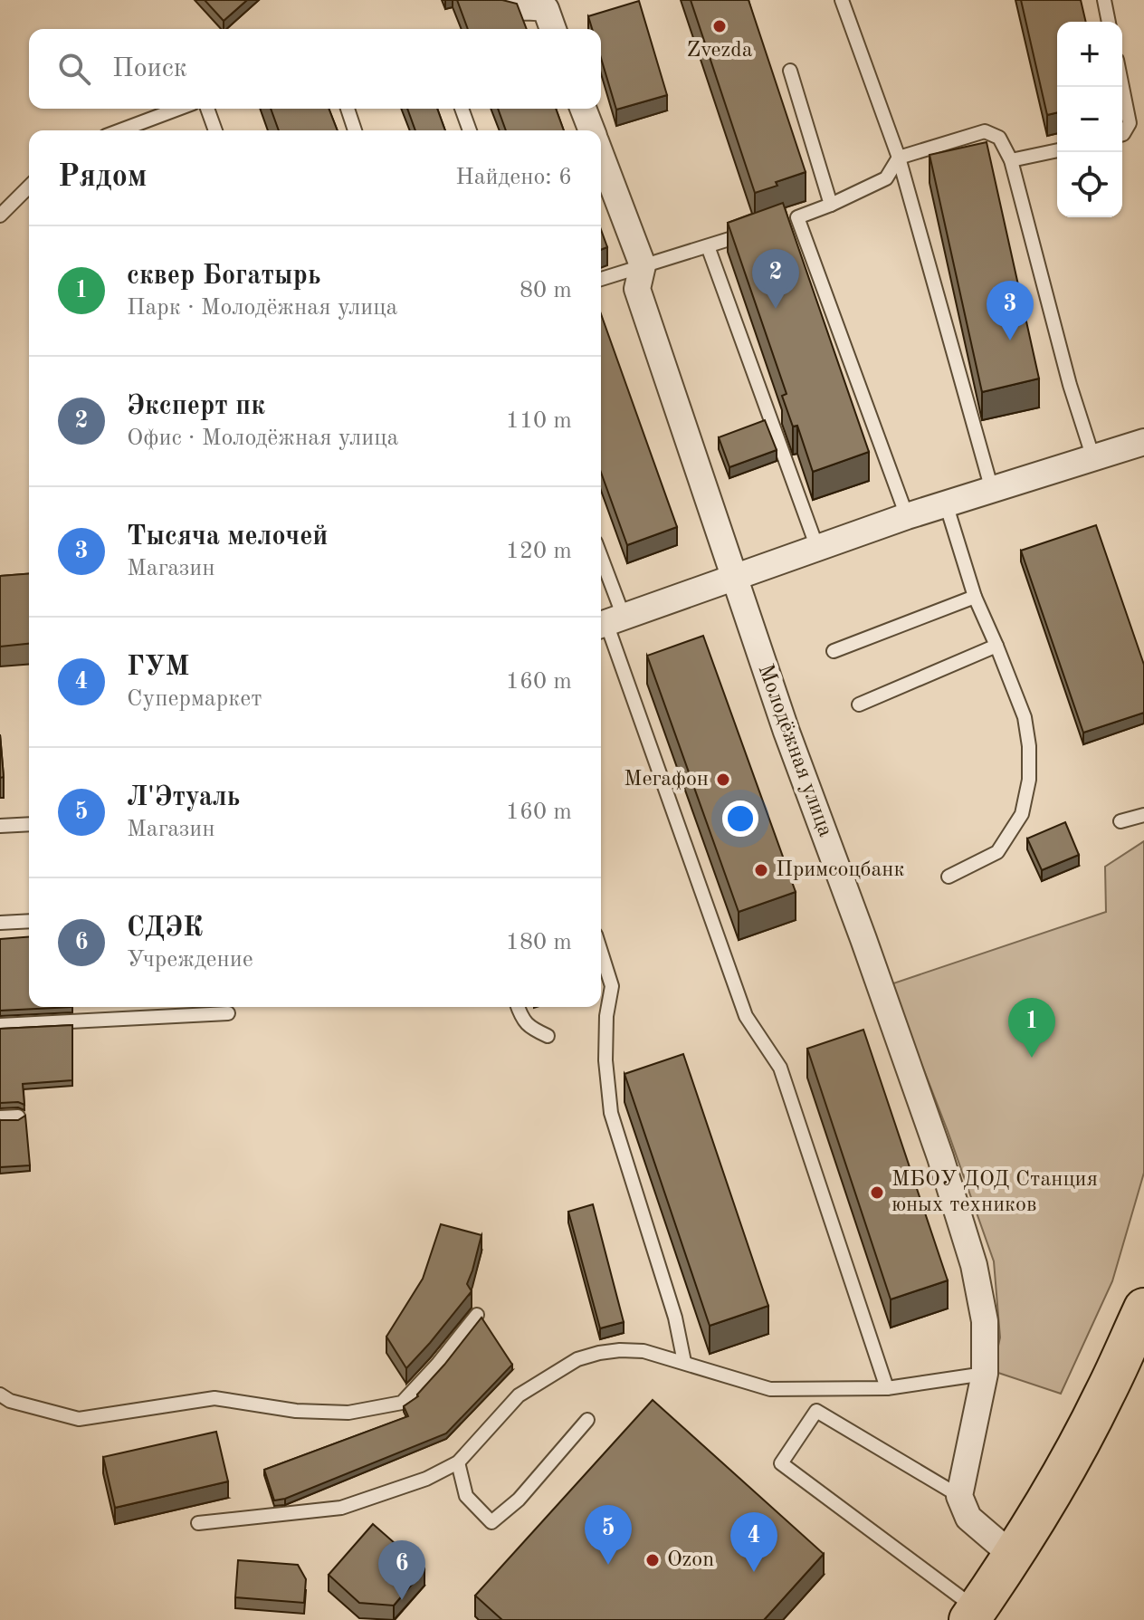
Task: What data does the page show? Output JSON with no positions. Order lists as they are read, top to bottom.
{
  "streets": {
    "street": ["Молодёжная улица"]
  },
  "places": [
    "Zvezda",
    "Мегафон",
    "Примсоцбанк",
    "МБОУ ДОД Станция юных техников",
    "Ozon"
  ],
  "page": {
    "map_buttons": ["+", "−"],
    "search": "Поиск",
    "heading": ["Рядом", "Найдено: 6"],
    "list": [
      {
        "mark": "1",
        "name": "сквер Богатырь",
        "note": "Парк · Молодёжная улица",
        "value": "80 m"
      },
      {
        "mark": "2",
        "name": "Эксперт пк",
        "note": "Офис · Молодёжная улица",
        "value": "110 m"
      },
      {
        "mark": "3",
        "name": "Тысяча мелочей",
        "note": "Магазин",
        "value": "120 m"
      },
      {
        "mark": "4",
        "name": "ГУМ",
        "note": "Супермаркет",
        "value": "160 m"
      },
      {
        "mark": "5",
        "name": "Л'Этуаль",
        "note": "Магазин",
        "value": "160 m"
      },
      {
        "mark": "6",
        "name": "СДЭК",
        "note": "Учреждение",
        "value": "180 m"
      }
    ],
    "pins": [
      "2",
      "3",
      "1",
      "5",
      "4",
      "6"
    ]
  }
}
